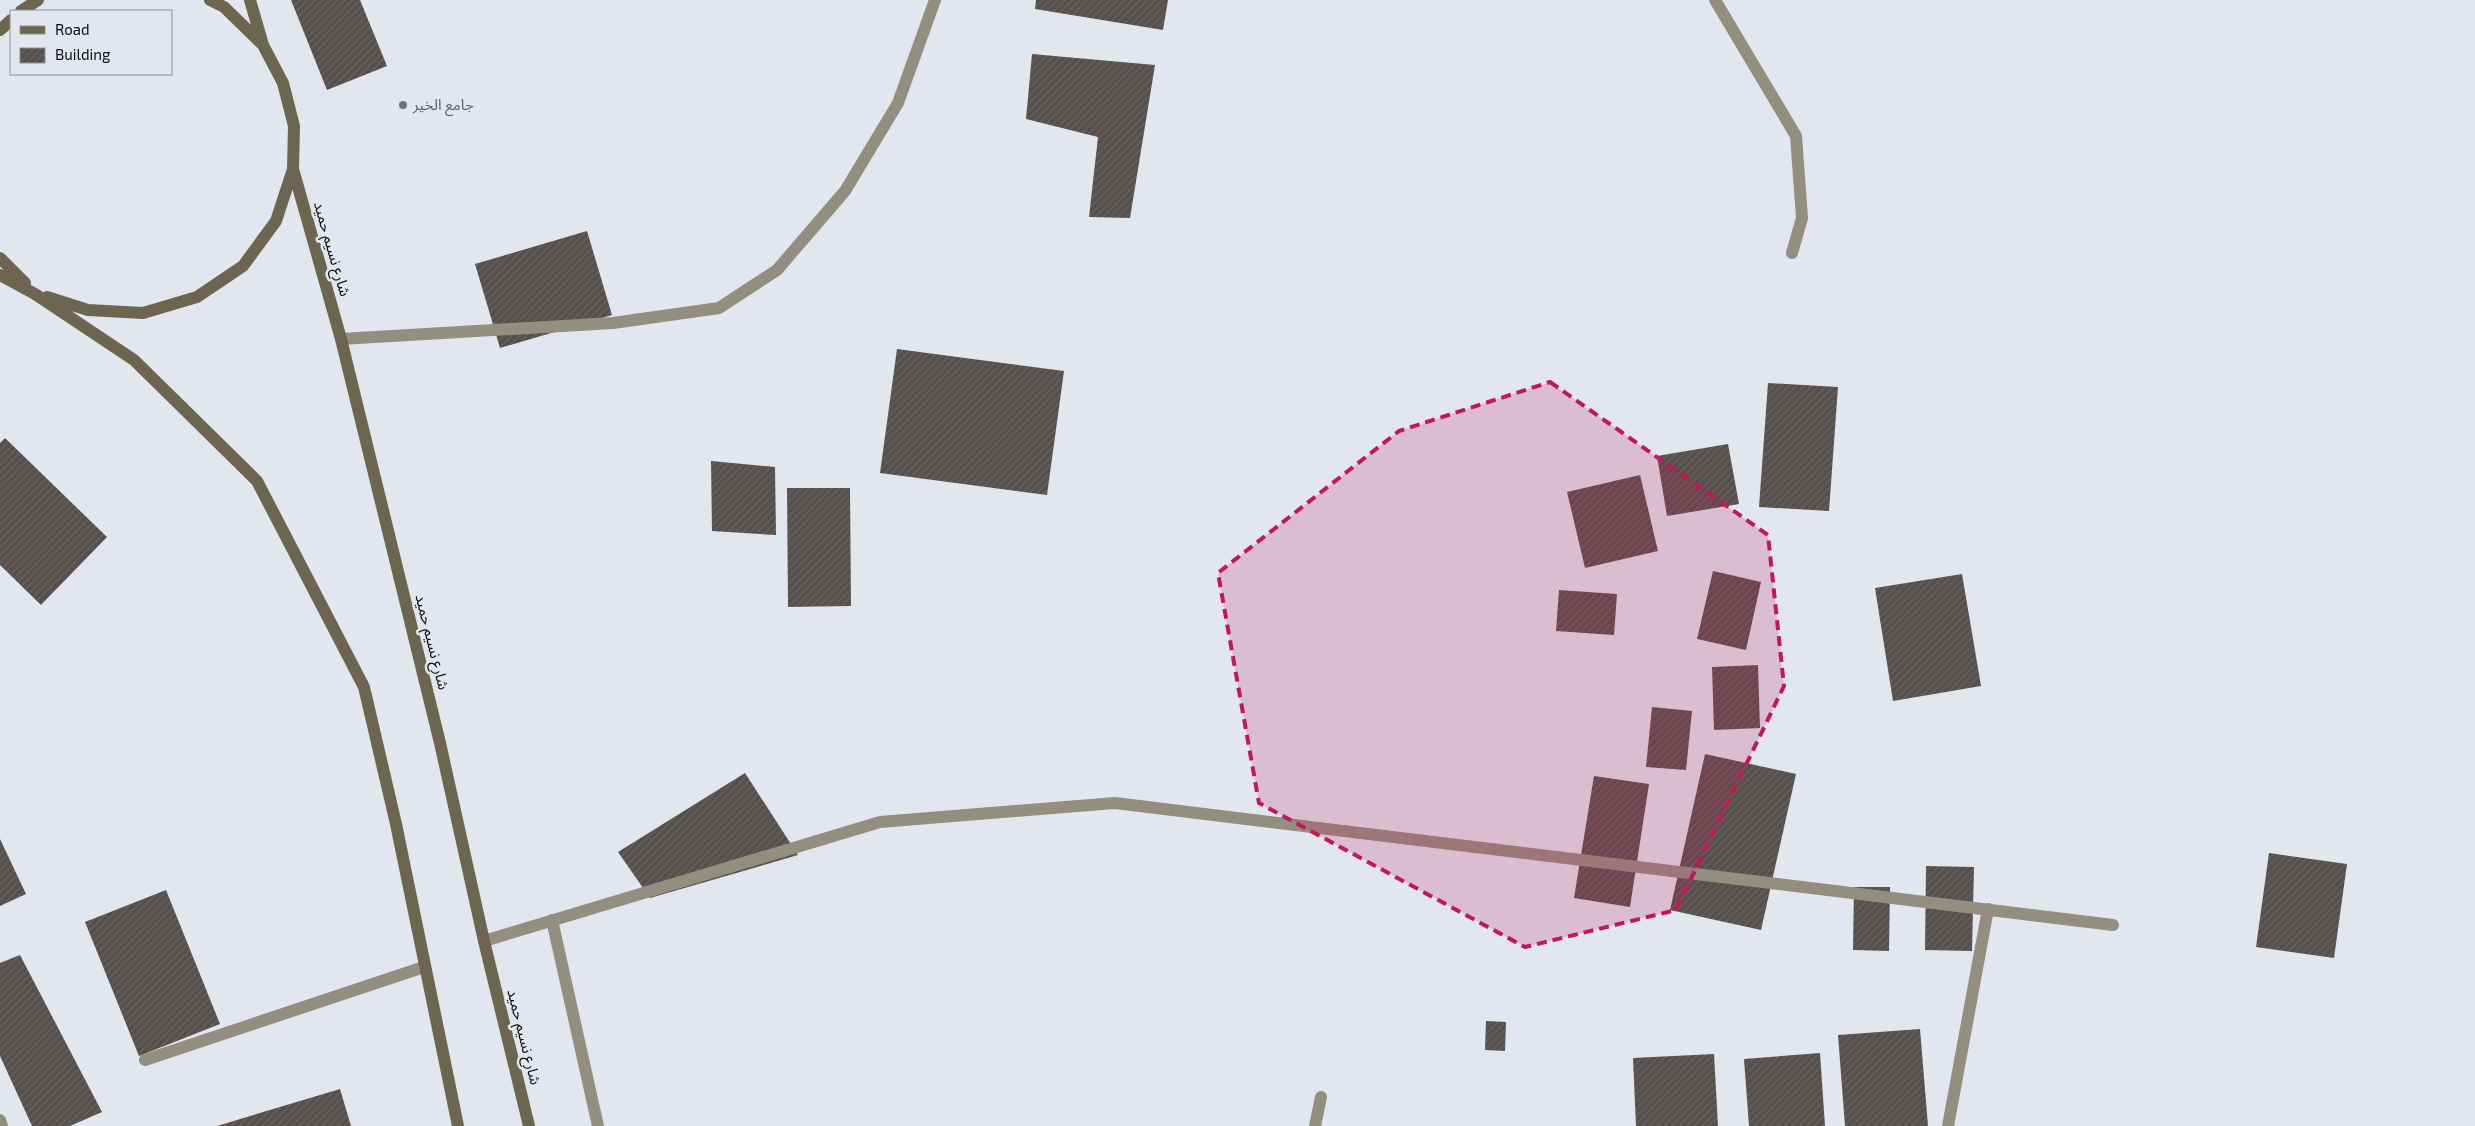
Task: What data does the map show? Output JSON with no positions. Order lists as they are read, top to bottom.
{
  "streets": {
    "main road": ["شارع نسيم حميد"]
  },
  "places": ["جامع الخير"],
  "legend": ["Road", "Building"]
}
